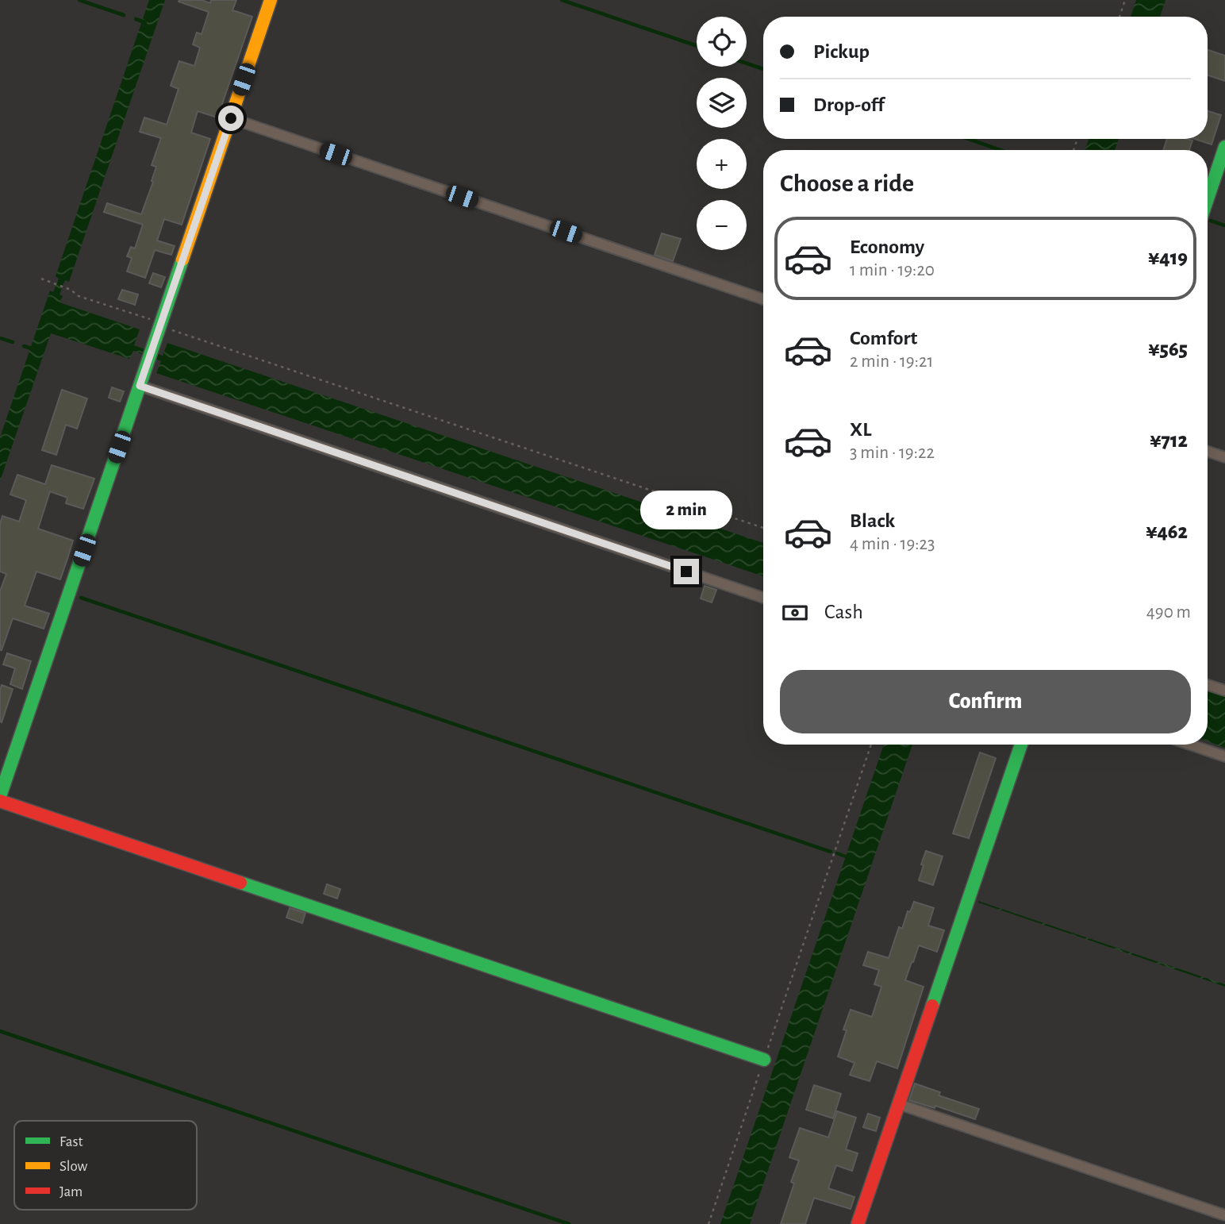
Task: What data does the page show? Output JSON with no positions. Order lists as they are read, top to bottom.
{
  "legend": ["Fast", "Slow", "Jam"],
  "page": {
    "map_buttons": ["+", "−"],
    "banner": ["Pickup", "Drop-off"],
    "heading": "Choose a ride",
    "list": [
      {
        "name": "Economy",
        "note": "1 min · 19:20",
        "value": "¥419"
      },
      {
        "name": "Comfort",
        "note": "2 min · 19:21",
        "value": "¥565"
      },
      {
        "name": "XL",
        "note": "3 min · 19:22",
        "value": "¥712"
      },
      {
        "name": "Black",
        "note": "4 min · 19:23",
        "value": "¥462"
      }
    ],
    "bubble": "2 min",
    "pay": ["Cash", "490 m"],
    "buttons": "Confirm"
  }
}
